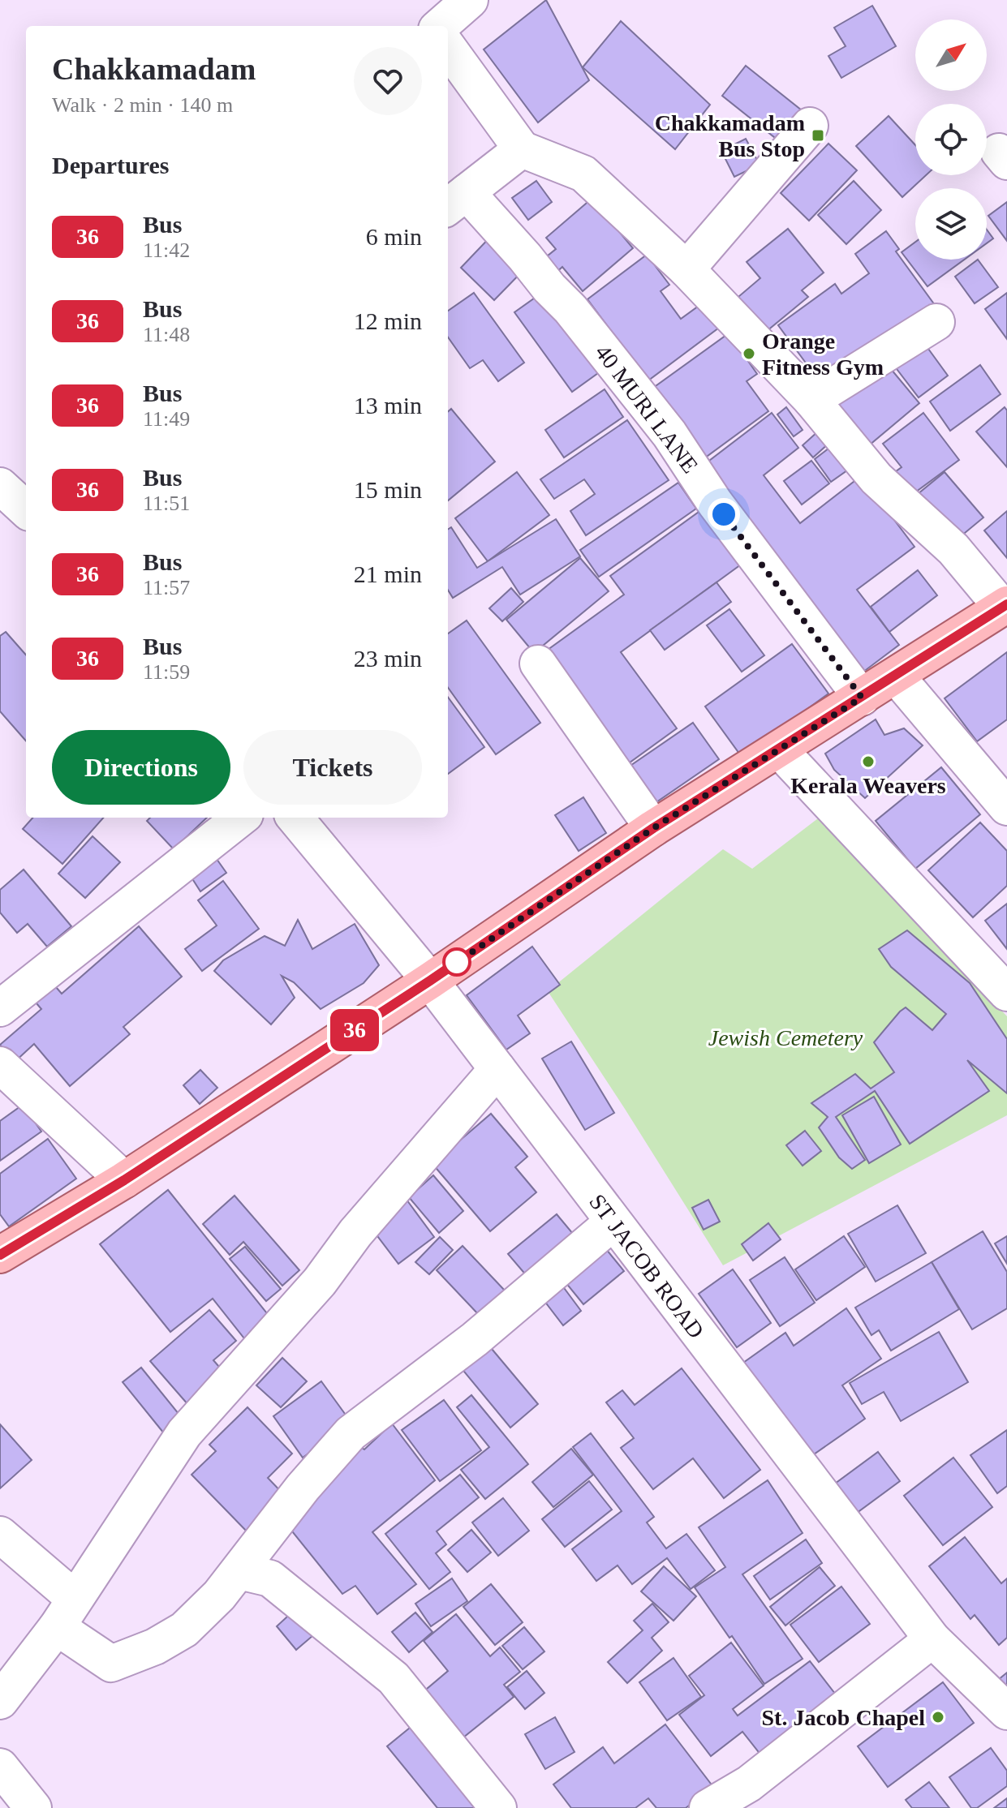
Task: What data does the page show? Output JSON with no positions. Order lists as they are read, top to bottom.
{
  "streets": {
    "street": ["40 MURI LANE", "ST JACOB ROAD"]
  },
  "parks": ["Jewish Cemetery"],
  "places": {
    "transit": ["Chakkamadam Bus Stop"],
    "other": ["Orange Fitness Gym", "Kerala Weavers", "St. Jacob Chapel"]
  },
  "lines": ["bus line 36"],
  "north": "top right",
  "page": {
    "on_map": "36",
    "heading": [
      ["Chakkamadam", "Walk · 2 min · 140 m"],
      "Departures"
    ],
    "list": [
      {
        "mark": "36",
        "name": "Bus",
        "note": "11:42",
        "value": "6 min"
      },
      {
        "mark": "36",
        "name": "Bus",
        "note": "11:48",
        "value": "12 min"
      },
      {
        "mark": "36",
        "name": "Bus",
        "note": "11:49",
        "value": "13 min"
      },
      {
        "mark": "36",
        "name": "Bus",
        "note": "11:51",
        "value": "15 min"
      },
      {
        "mark": "36",
        "name": "Bus",
        "note": "11:57",
        "value": "21 min"
      },
      {
        "mark": "36",
        "name": "Bus",
        "note": "11:59",
        "value": "23 min"
      }
    ],
    "buttons": ["Directions", "Tickets"]
  }
}
